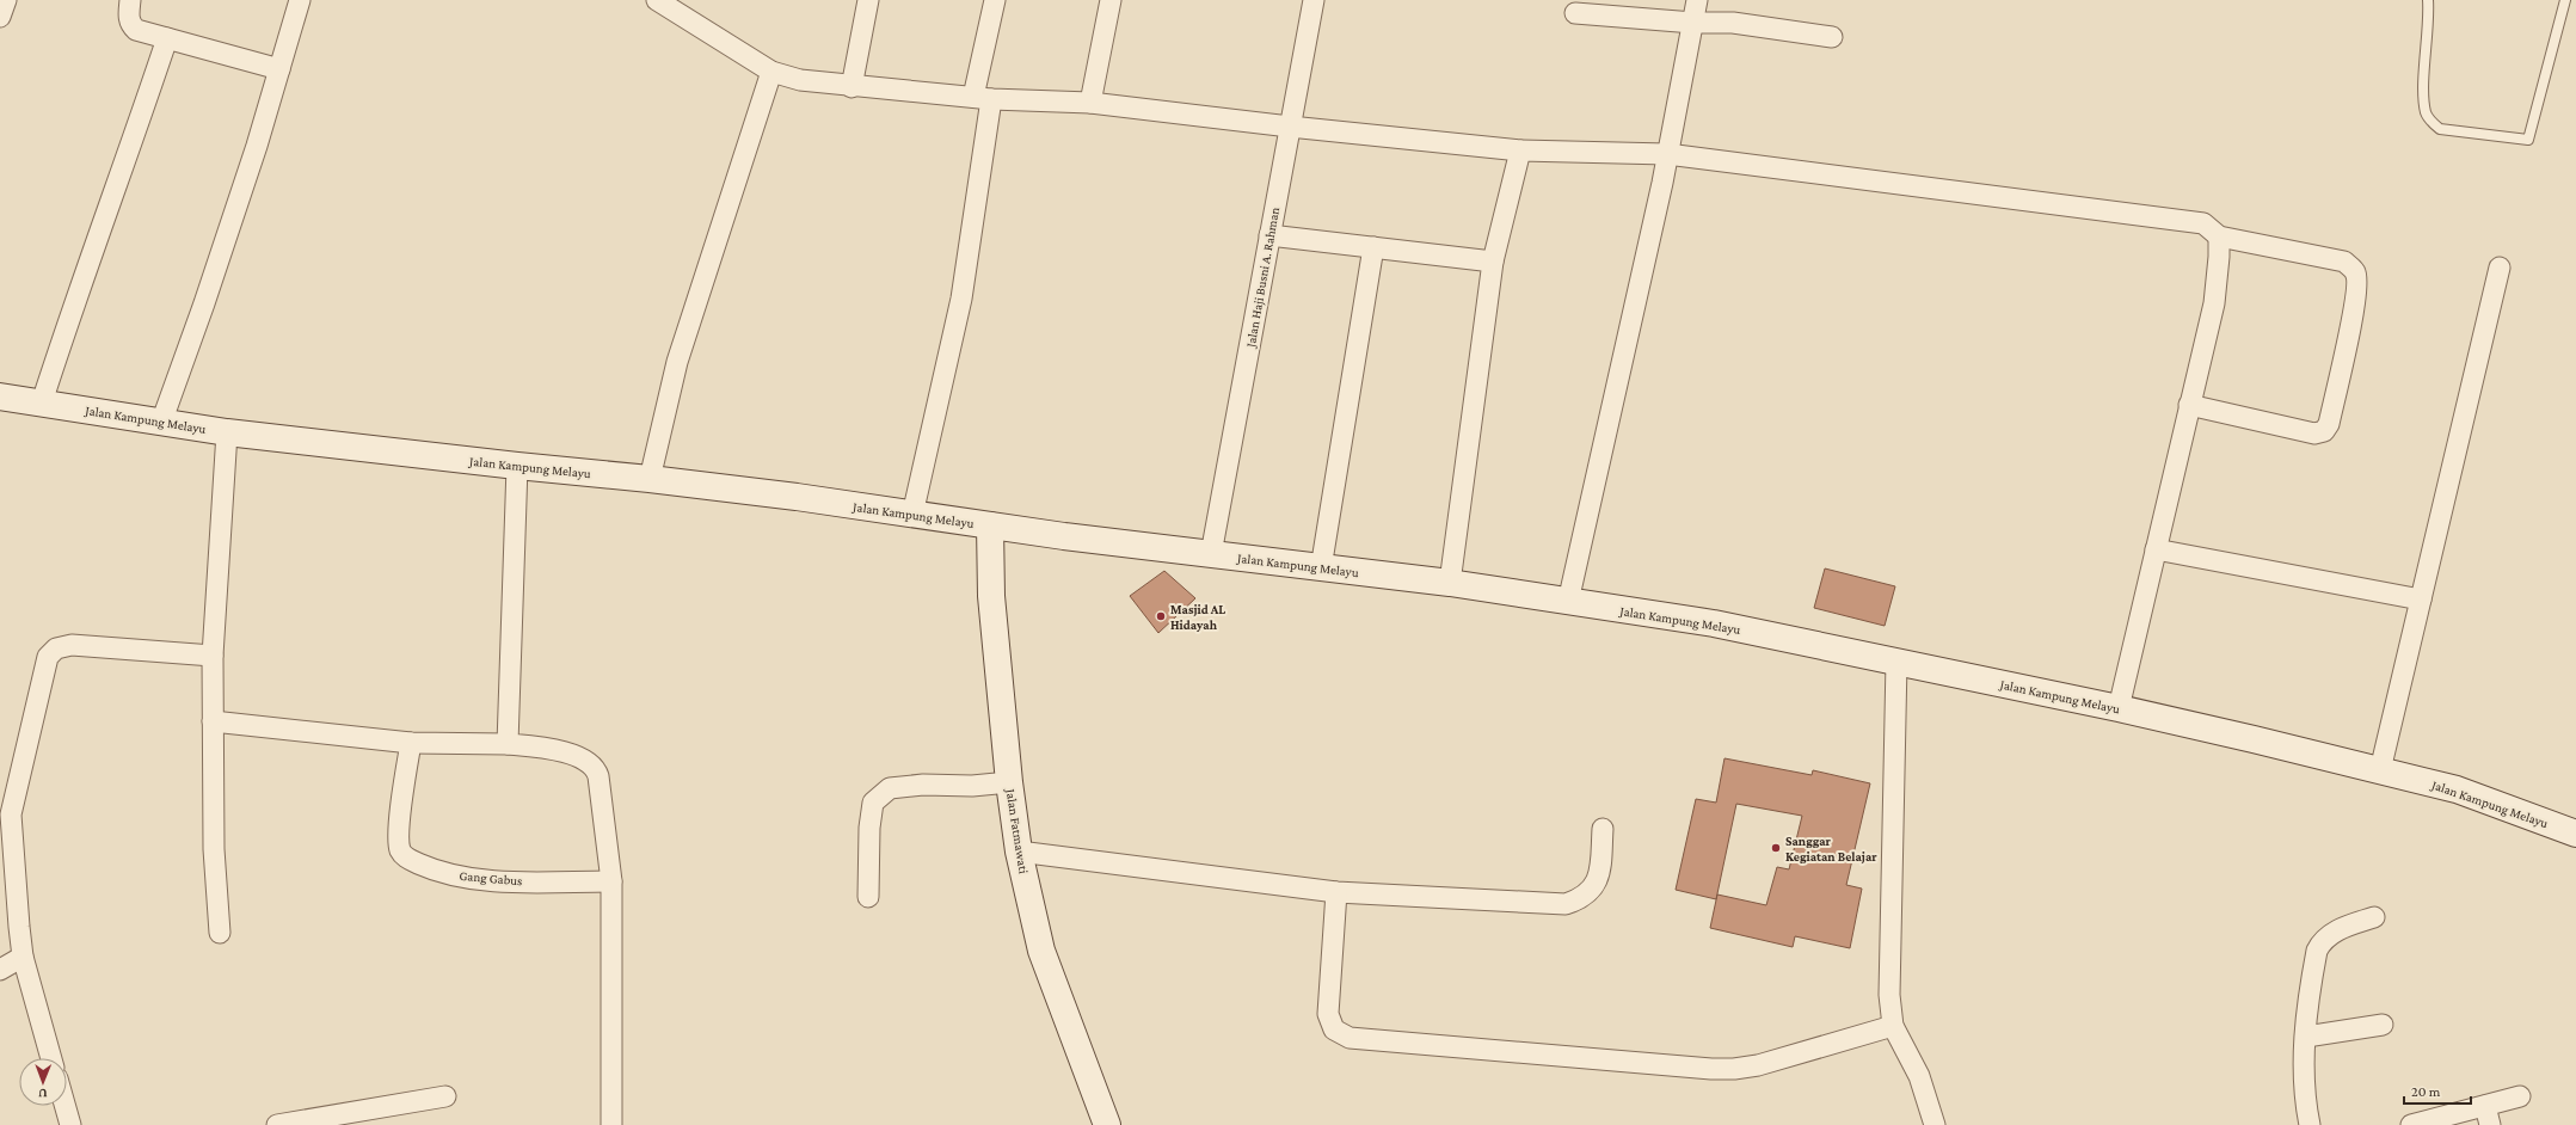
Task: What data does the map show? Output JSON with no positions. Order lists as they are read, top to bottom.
{
  "streets": {
    "main road": ["Jalan Kampung Melayu", "Jalan Fatmawati"],
    "street": ["Jalan Haji Busni A. Rahman", "Gang Gabus"]
  },
  "crossings": [
    ["Jalan Haji Busni A. Rahman", "Jalan Kampung Melayu"],
    ["Jalan Kampung Melayu", "Jalan Fatmawati"]
  ],
  "places": ["Masjid AL Hidayah", "Sanggar Kegiatan Belajar"],
  "scale_bar": "20 m",
  "north": "bottom"
}
